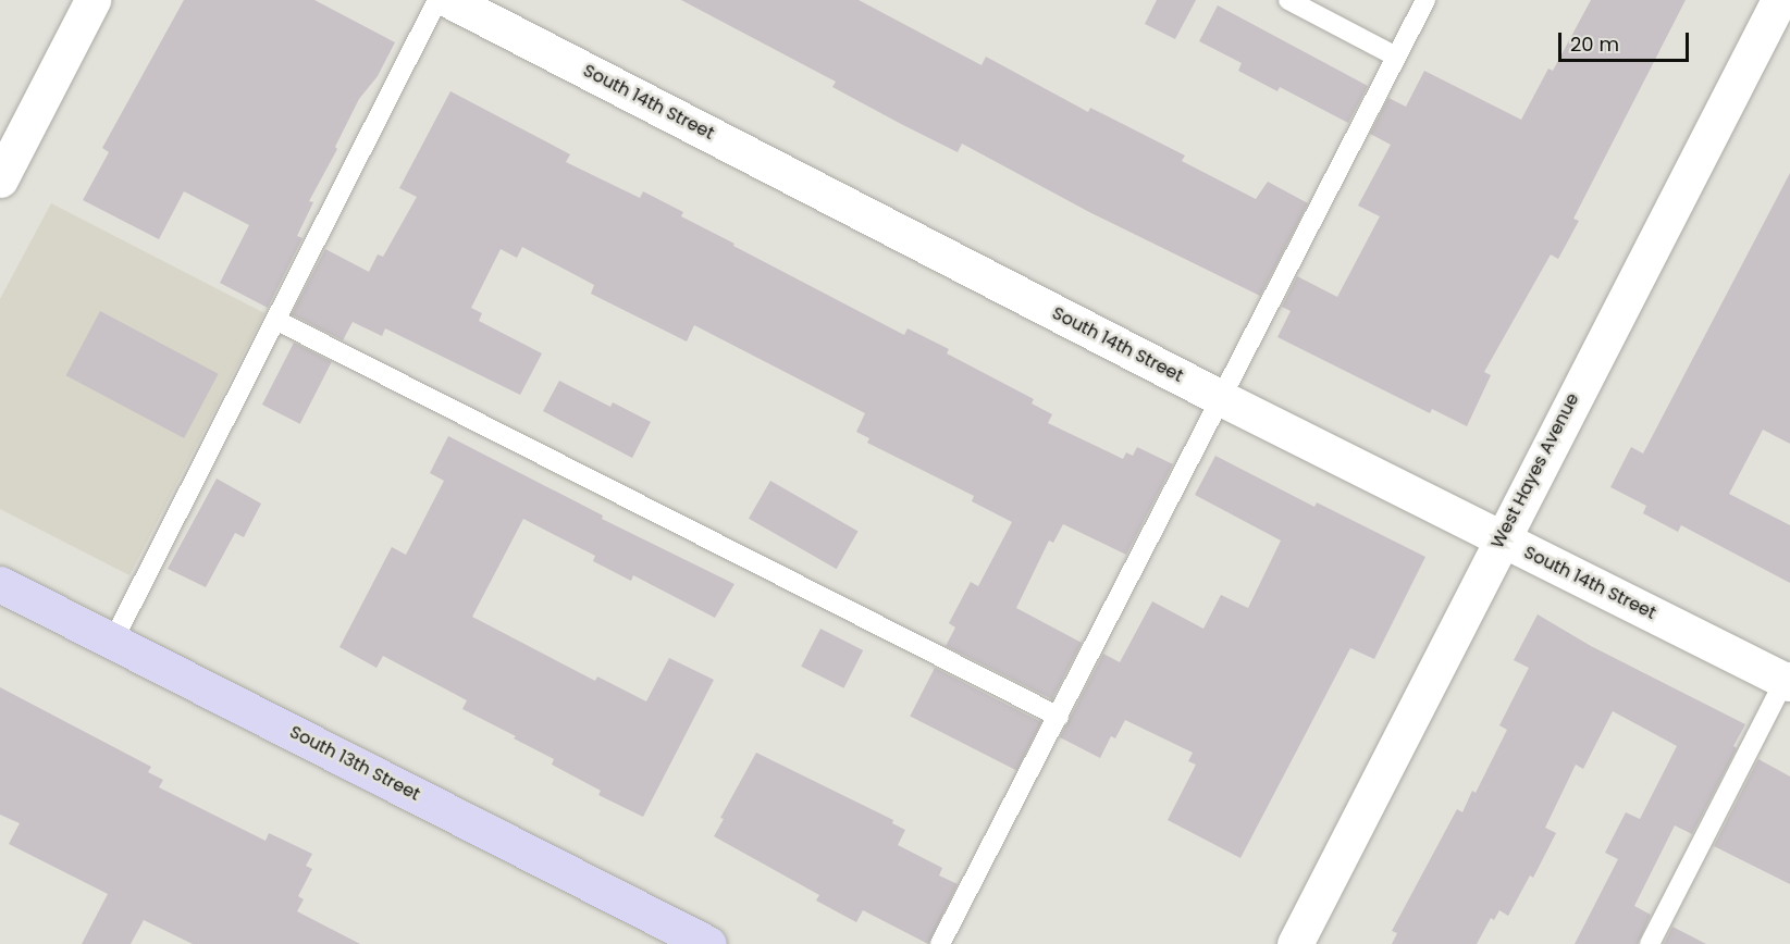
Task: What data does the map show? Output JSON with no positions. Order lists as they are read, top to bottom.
{
  "streets": {
    "street": ["South 14th Street", "West Hayes Avenue", "South 13th Street"]
  },
  "crossings": [
    ["South 14th Street", "West Hayes Avenue"]
  ],
  "scale_bar": "20 m"
}
